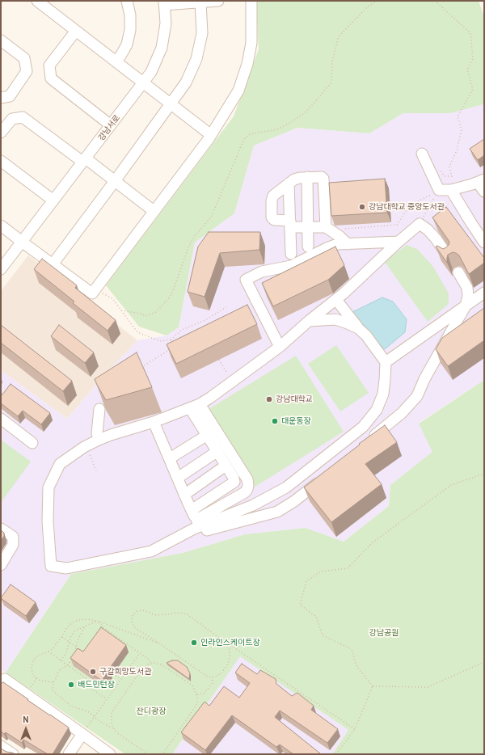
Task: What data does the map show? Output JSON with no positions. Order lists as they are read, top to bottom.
{
  "streets": {
    "street": ["강남서로"]
  },
  "parks": ["강남공원", "잔디광장"],
  "places": [
    "강남대학교 중앙도서관",
    "강남대학교",
    "대운동장",
    "인라인스케이트장",
    "구갈희망도서관",
    "배드민턴장"
  ],
  "north": "top"
}
